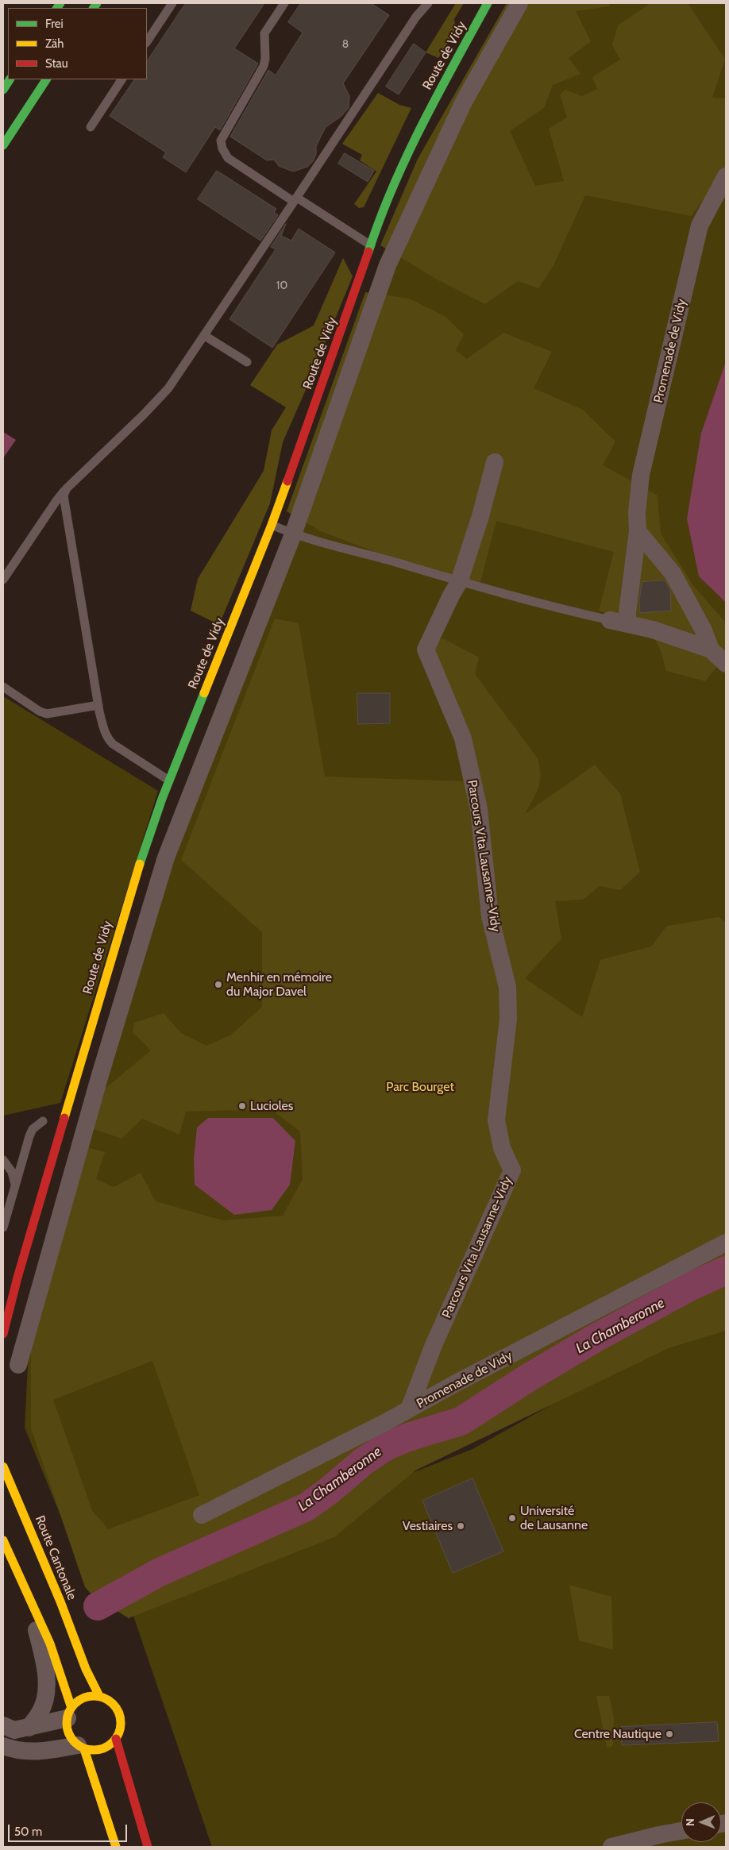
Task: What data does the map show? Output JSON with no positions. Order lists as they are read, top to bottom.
{
  "streets": {
    "main road": ["Route de Vidy", "Route Cantonale"],
    "street": ["Promenade de Vidy", "Parcours Vita Lausanne-Vidy"]
  },
  "crossings": [
    ["Promenade de Vidy", "Parcours Vita Lausanne-Vidy"]
  ],
  "water": ["La Chamberonne"],
  "parks": ["Parc Bourget"],
  "places": [
    "Menhir en mémoire du Major Davel",
    "Lucioles",
    "Université de Lausanne",
    "Vestiaires",
    "Centre Nautique"
  ],
  "house_numbers": ["8", "10"],
  "legend": ["Frei", "Zäh", "Stau"],
  "scale_bar": "50 m",
  "north": "left"
}
